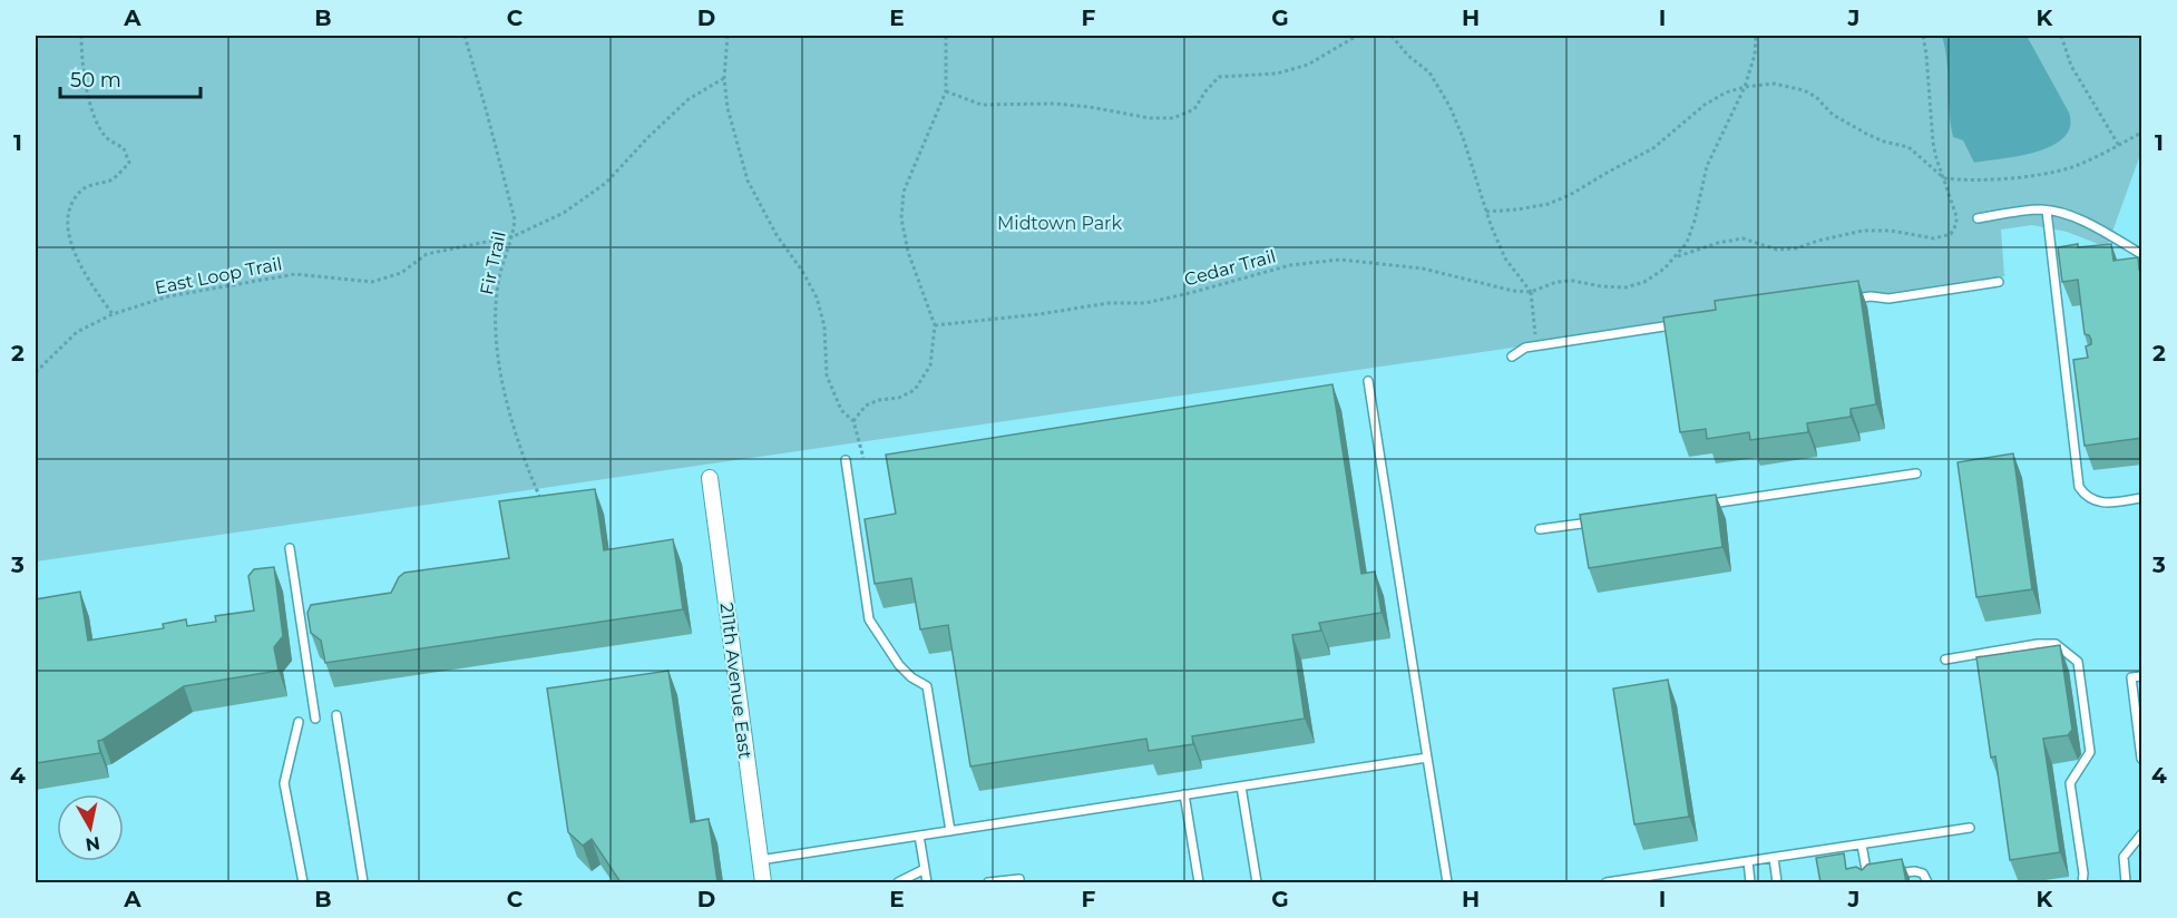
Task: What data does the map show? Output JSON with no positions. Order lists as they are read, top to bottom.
{
  "streets": {
    "street": ["211th Avenue East"],
    "path": ["Fir Trail", "Cedar Trail", "East Loop Trail"]
  },
  "crossings": [
    ["Fir Trail", "East Loop Trail"]
  ],
  "parks": ["Midtown Park"],
  "scale_bar": "50 m",
  "north": "bottom",
  "grid": {
    "columns": [
      "A",
      "B",
      "C",
      "D",
      "E",
      "F",
      "G",
      "H",
      "I",
      "J",
      "K"
    ],
    "rows": [
      "1",
      "2",
      "3",
      "4"
    ]
  }
}
